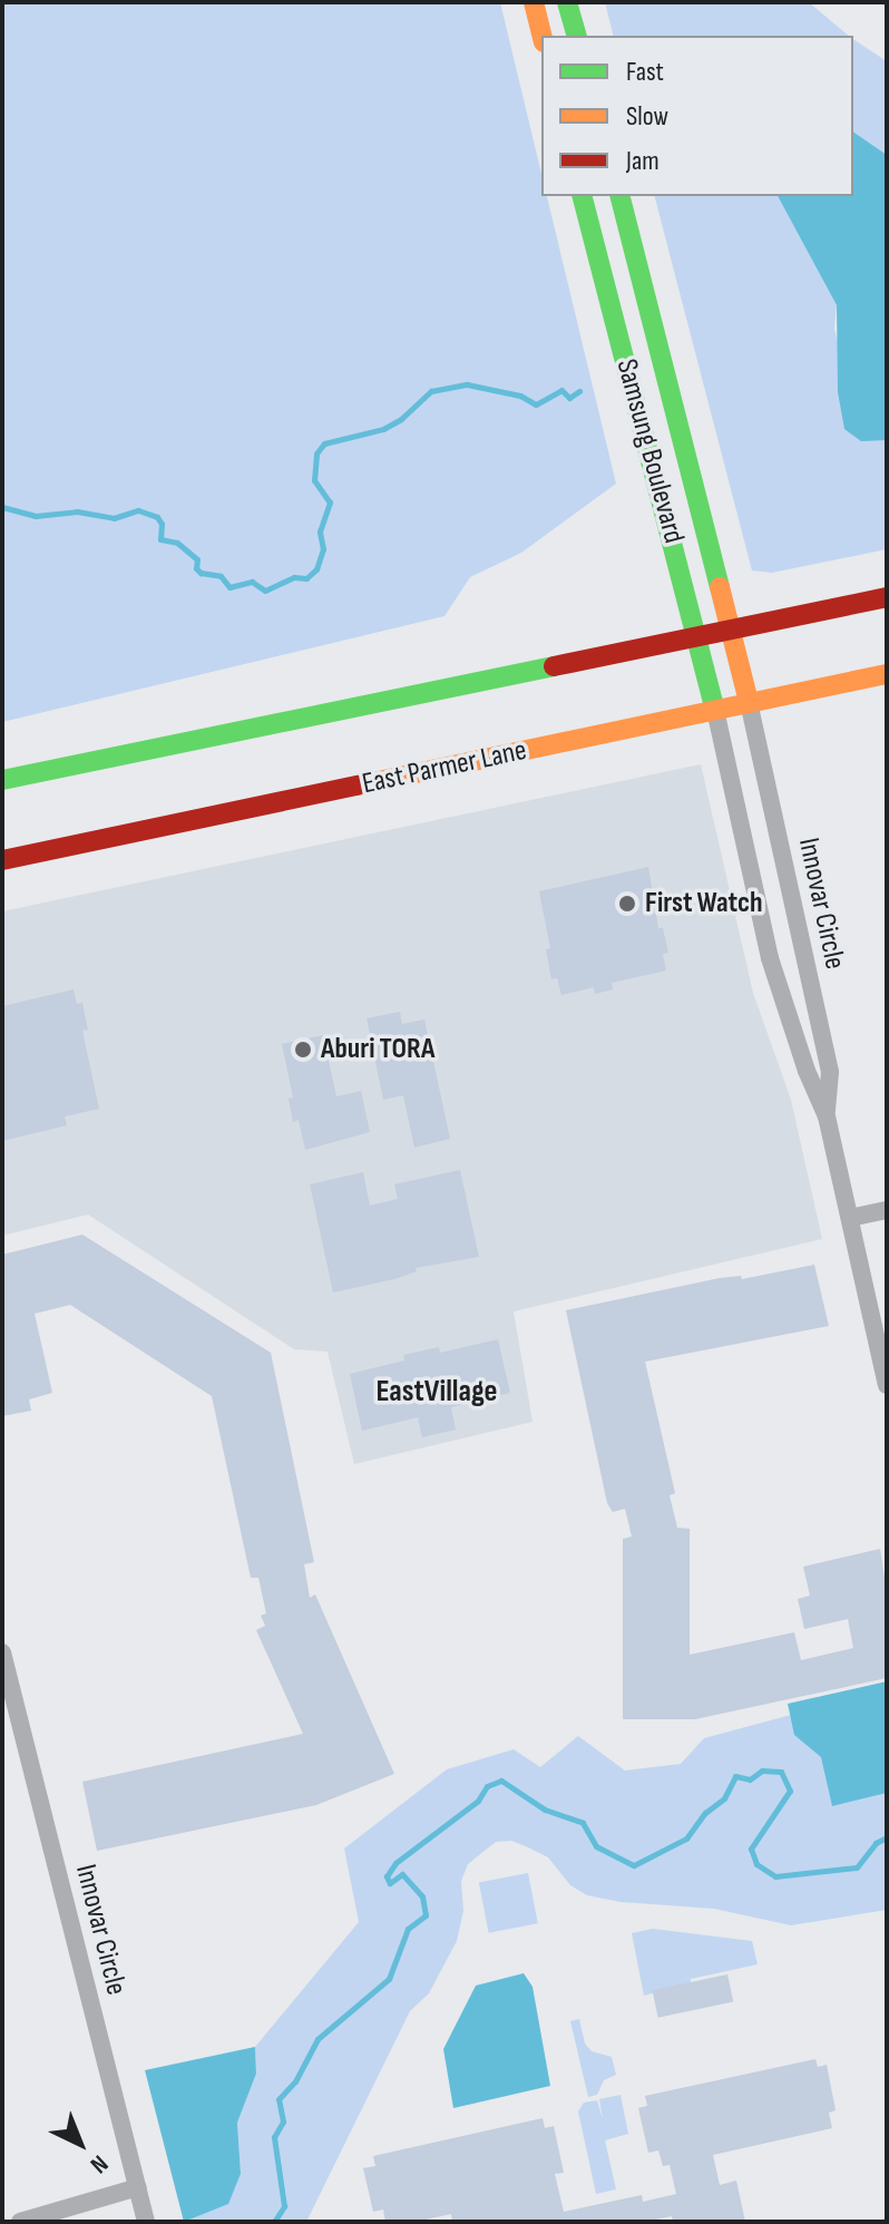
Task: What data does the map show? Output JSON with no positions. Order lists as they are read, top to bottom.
{
  "streets": {
    "main road": ["Samsung Boulevard", "East Parmer Lane"],
    "street": ["Innovar Circle"]
  },
  "crossings": [
    ["Samsung Boulevard", "East Parmer Lane"],
    ["Samsung Boulevard", "Innovar Circle"],
    ["East Parmer Lane", "Innovar Circle"]
  ],
  "districts": ["EastVillage"],
  "places": ["First Watch", "Aburi TORA"],
  "legend": ["Fast", "Slow", "Jam"],
  "north": "bottom right"
}
